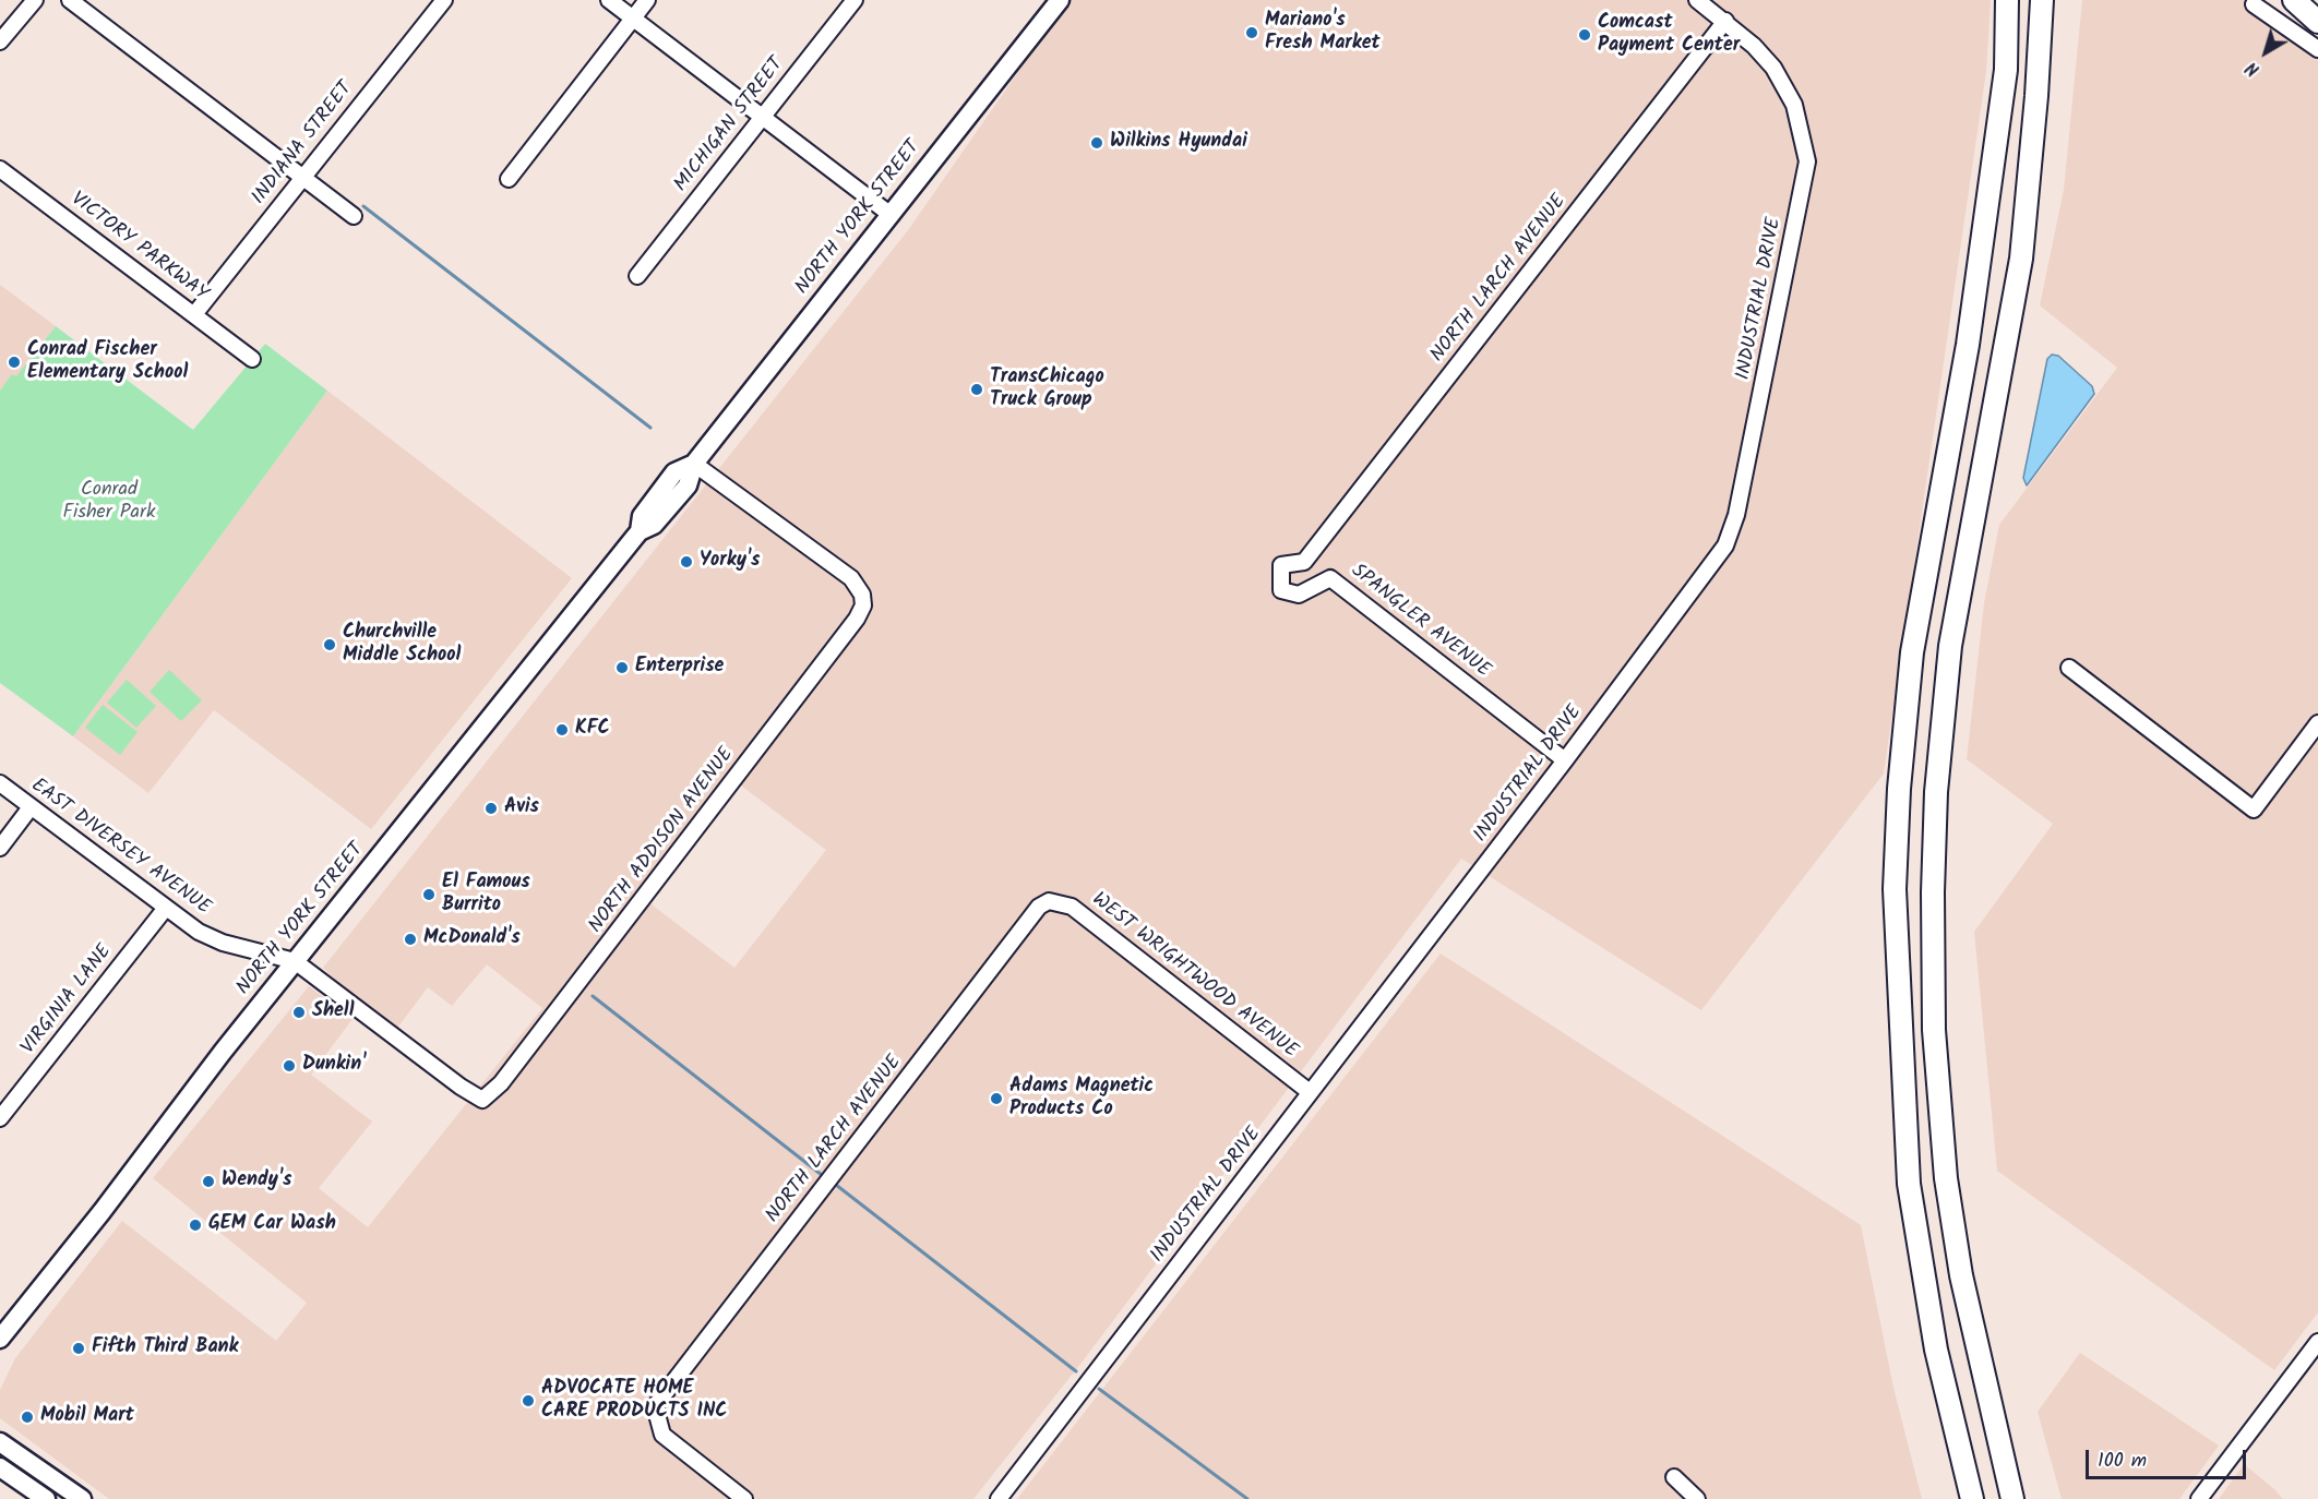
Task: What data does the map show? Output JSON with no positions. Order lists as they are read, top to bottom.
{
  "streets": {
    "main road": ["NORTH YORK STREET"],
    "street": [
      "MICHIGAN STREET",
      "INDIANA STREET",
      "VICTORY PARKWAY",
      "NORTH LARCH AVENUE",
      "INDUSTRIAL DRIVE",
      "SPANGLER AVENUE",
      "NORTH ADDISON AVENUE",
      "EAST DIVERSEY AVENUE",
      "WEST WRIGHTWOOD AVENUE",
      "VIRGINIA LANE"
    ]
  },
  "crossings": [
    ["INDIANA STREET", "VICTORY PARKWAY"],
    ["NORTH YORK STREET", "NORTH ADDISON AVENUE"],
    ["NORTH YORK STREET", "EAST DIVERSEY AVENUE"],
    ["NORTH LARCH AVENUE", "INDUSTRIAL DRIVE"],
    ["NORTH LARCH AVENUE", "SPANGLER AVENUE"],
    ["NORTH LARCH AVENUE", "WEST WRIGHTWOOD AVENUE"],
    ["INDUSTRIAL DRIVE", "SPANGLER AVENUE"],
    ["INDUSTRIAL DRIVE", "WEST WRIGHTWOOD AVENUE"],
    ["NORTH ADDISON AVENUE", "EAST DIVERSEY AVENUE"],
    ["EAST DIVERSEY AVENUE", "VIRGINIA LANE"]
  ],
  "parks": ["Conrad Fisher Park"],
  "places": [
    "Mariano's Fresh Market",
    "Comcast Payment Center",
    "Wilkins Hyundai",
    "Conrad Fischer Elementary School",
    "TransChicago Truck Group",
    "Yorky's",
    "Churchville Middle School",
    "Enterprise",
    "KFC",
    "Avis",
    "El Famous Burrito",
    "McDonald's",
    "Shell",
    "Dunkin'",
    "Adams Magnetic Products Co",
    "Wendy's",
    "GEM Car Wash",
    "Fifth Third Bank",
    "ADVOCATE HOME CARE PRODUCTS INC",
    "Mobil Mart"
  ],
  "scale_bar": "100 m",
  "north": "bottom left"
}
